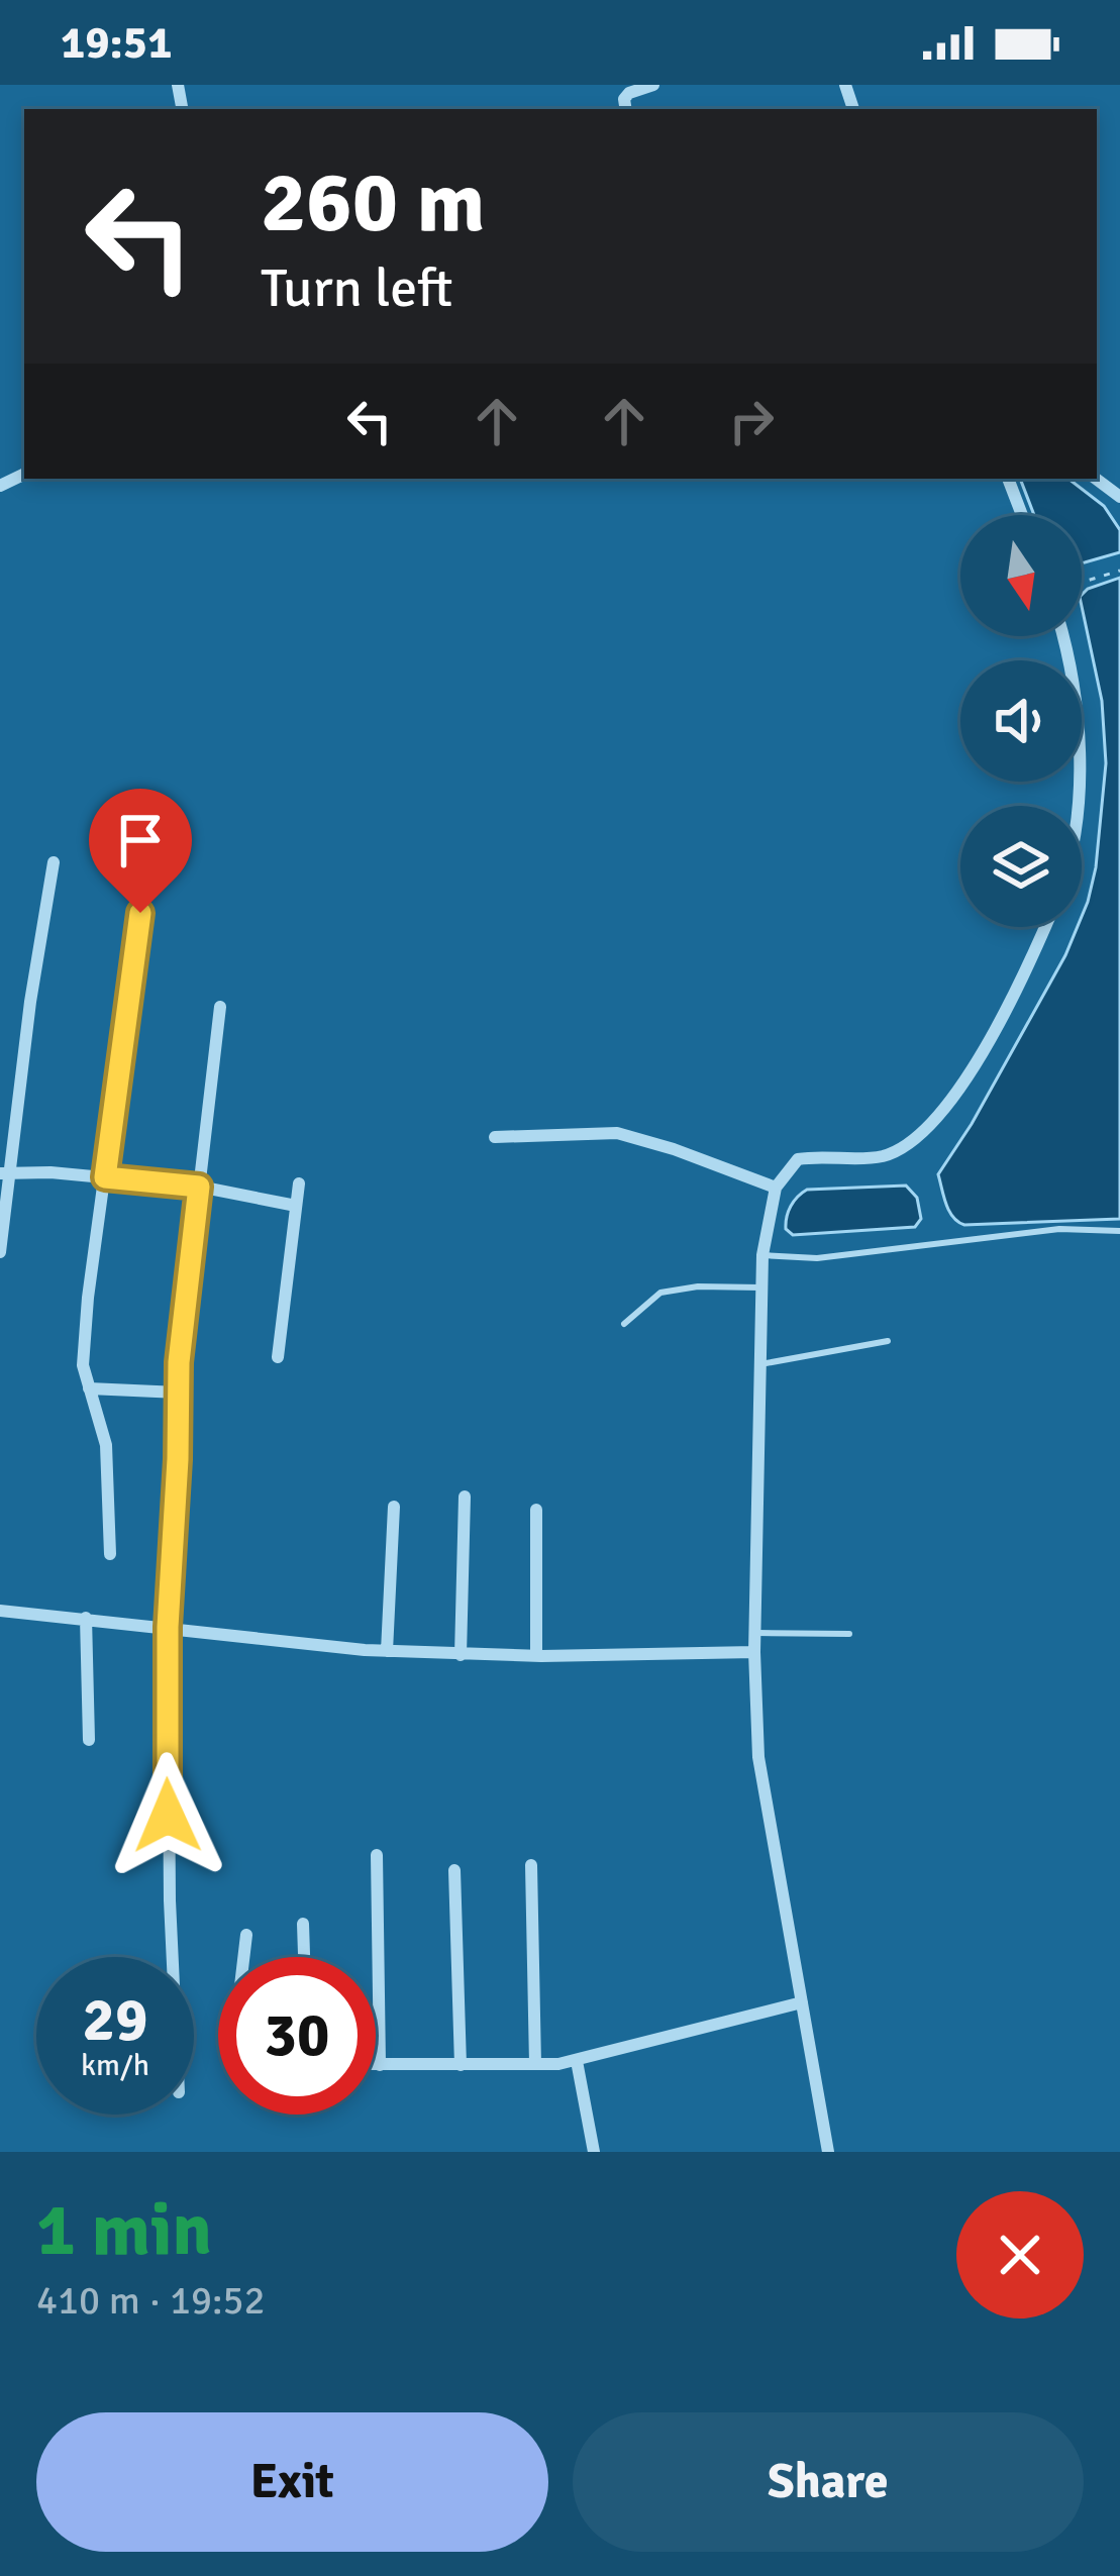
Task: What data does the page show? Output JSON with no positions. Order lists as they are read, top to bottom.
{
  "north": "bottom",
  "page": {
    "status": "19:51",
    "turn": ["260 m", "Turn left"],
    "speed": "29 km/h",
    "limit": "30",
    "heading": ["1 min", "410 m · 19:52"],
    "buttons": ["Exit", "Share"]
  }
}
